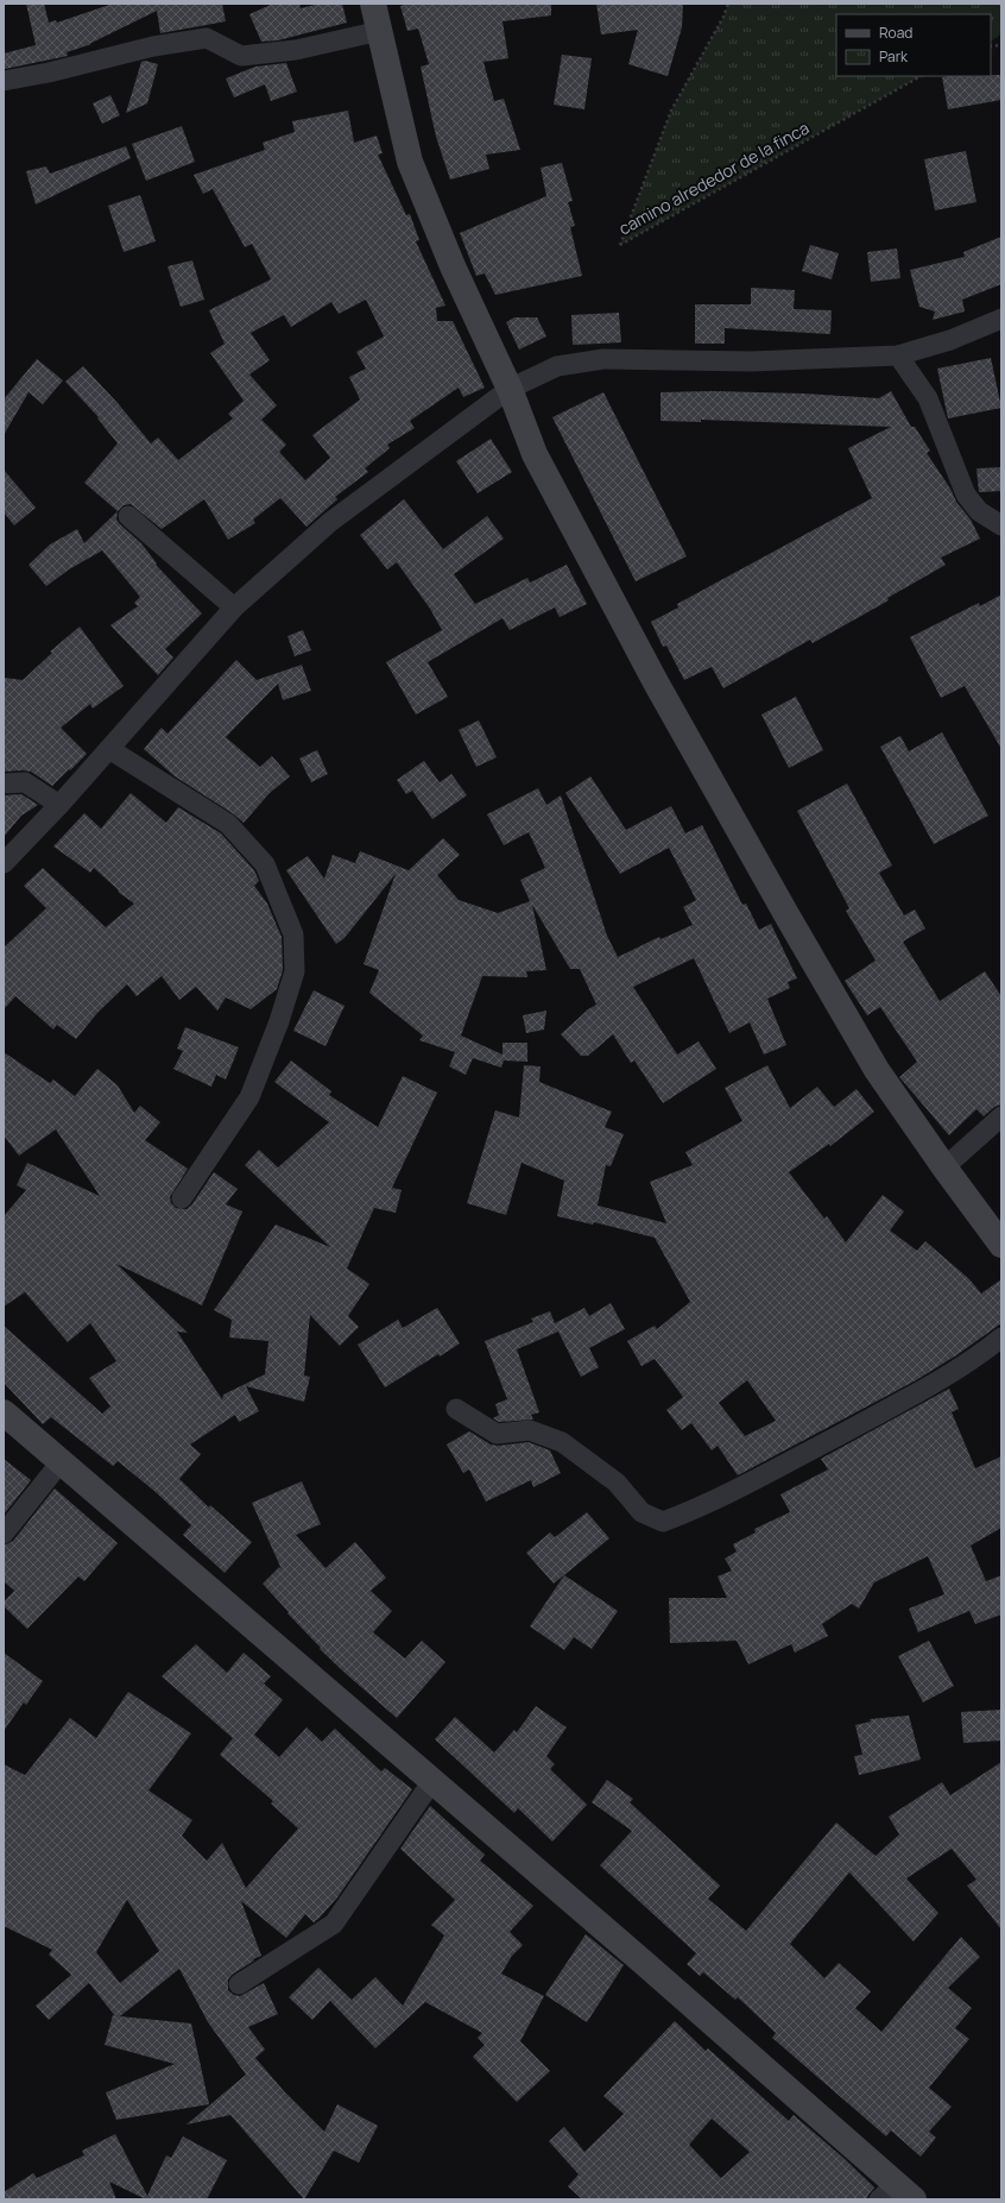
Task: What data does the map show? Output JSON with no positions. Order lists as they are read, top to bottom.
{
  "streets": {
    "path": ["camino alrededor de la finca"]
  },
  "legend": ["Road", "Park"]
}
